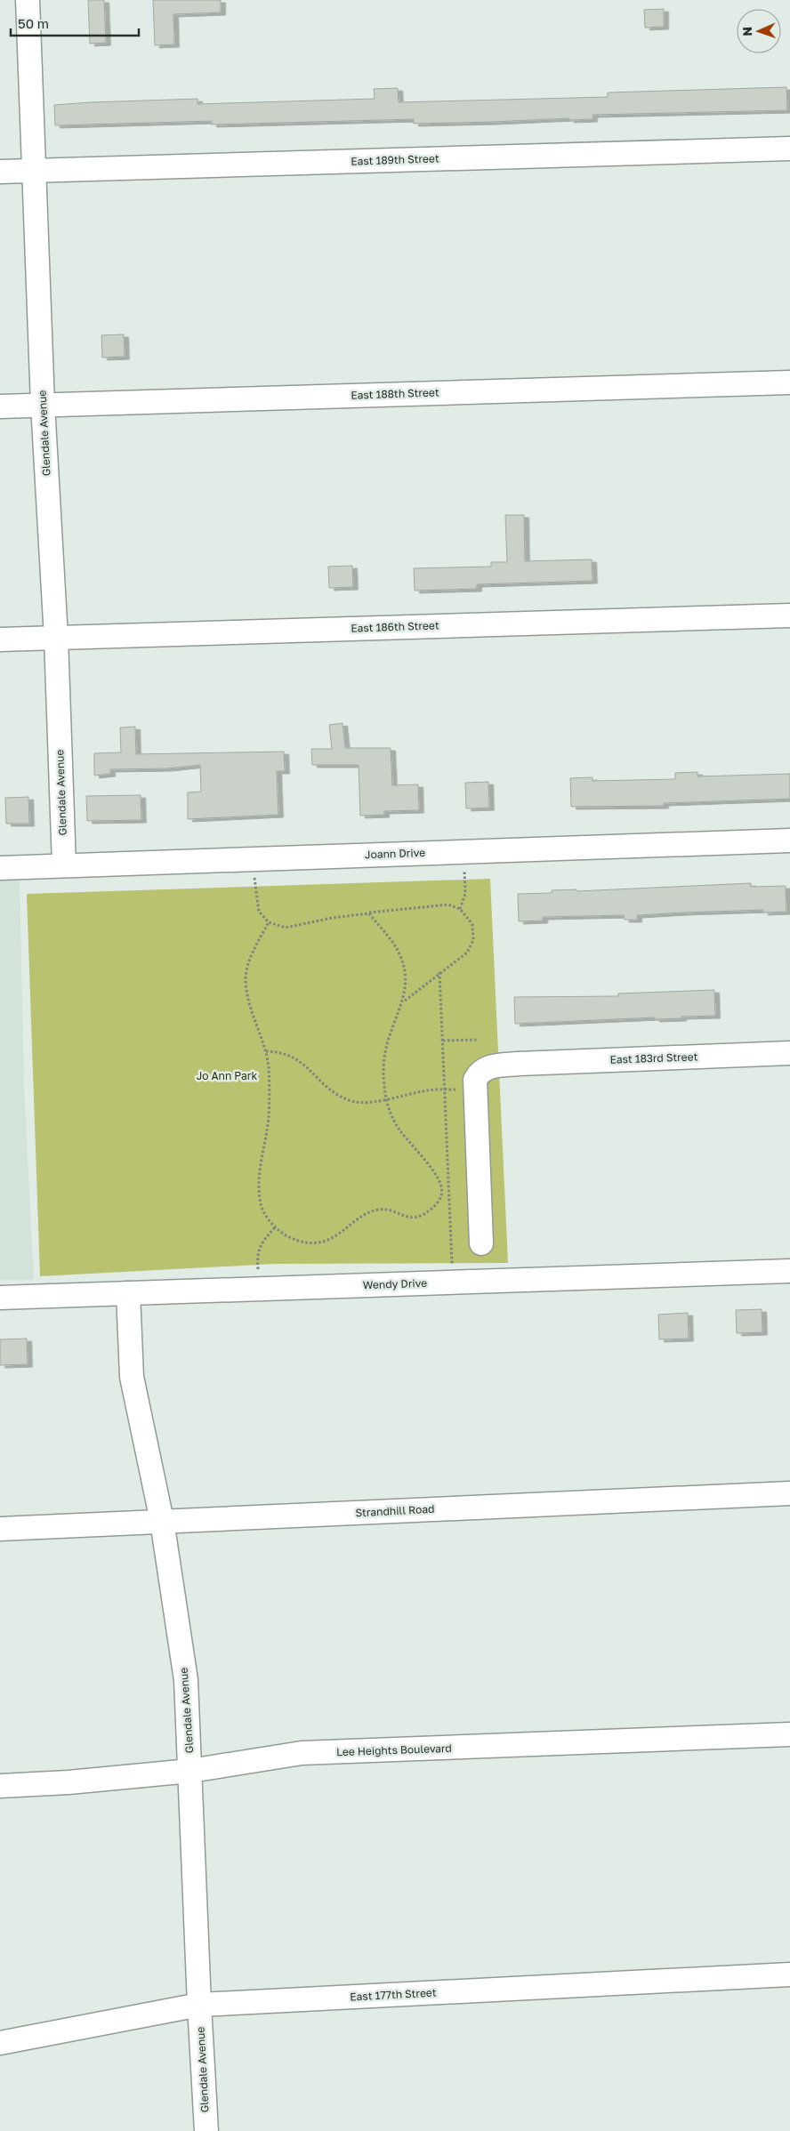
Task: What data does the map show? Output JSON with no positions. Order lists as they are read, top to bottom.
{
  "streets": {
    "street": [
      "East 189th Street",
      "East 188th Street",
      "Glendale Avenue",
      "East 186th Street",
      "Joann Drive",
      "East 183rd Street",
      "Wendy Drive",
      "Strandhill Road",
      "Lee Heights Boulevard",
      "East 177th Street"
    ]
  },
  "crossings": [
    ["East 189th Street", "Glendale Avenue"],
    ["East 188th Street", "Glendale Avenue"],
    ["Glendale Avenue", "East 186th Street"],
    ["Glendale Avenue", "Joann Drive"],
    ["Glendale Avenue", "Wendy Drive"],
    ["Glendale Avenue", "Strandhill Road"],
    ["Glendale Avenue", "Lee Heights Boulevard"],
    ["Glendale Avenue", "East 177th Street"]
  ],
  "parks": ["Jo Ann Park"],
  "scale_bar": "50 m",
  "north": "left"
}
